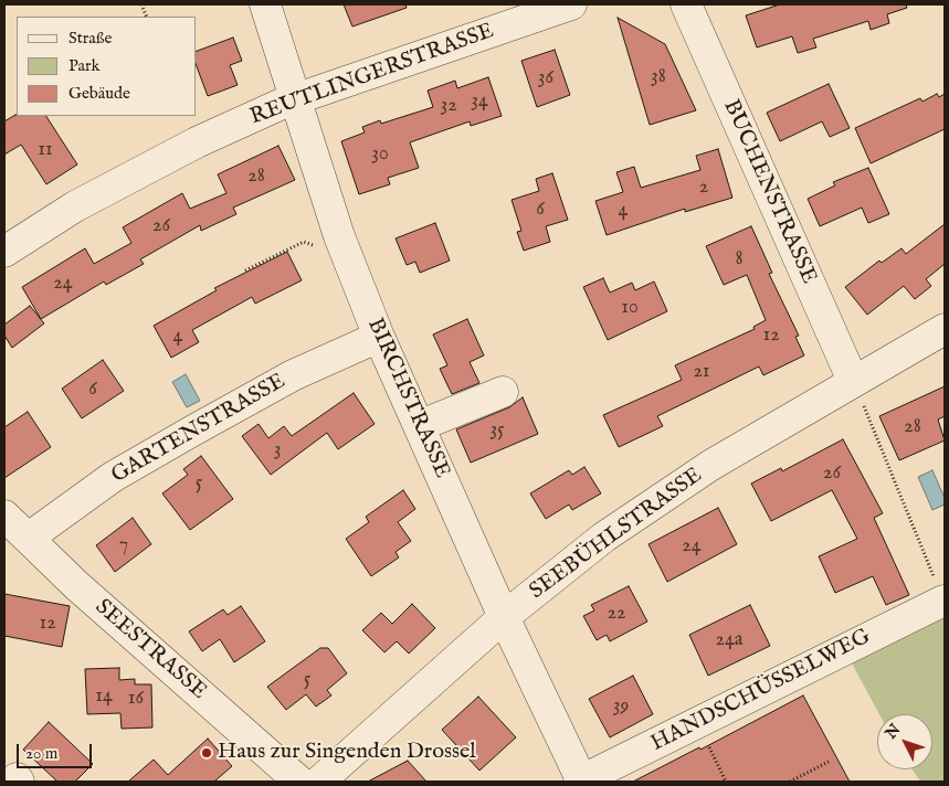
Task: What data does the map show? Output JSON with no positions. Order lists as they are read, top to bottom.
{
  "streets": {
    "street": [
      "REUTLINGERSTRASSE",
      "BUCHENSTRASSE",
      "BIRCHSTRASSE",
      "GARTENSTRASSE",
      "SEEBÜHLSTRASSE",
      "SEESTRASSE",
      "HANDSCHÜSSELWEG"
    ]
  },
  "crossings": [
    ["REUTLINGERSTRASSE", "BIRCHSTRASSE"],
    ["BUCHENSTRASSE", "SEEBÜHLSTRASSE"],
    ["BIRCHSTRASSE", "GARTENSTRASSE"],
    ["BIRCHSTRASSE", "SEEBÜHLSTRASSE"],
    ["BIRCHSTRASSE", "HANDSCHÜSSELWEG"],
    ["GARTENSTRASSE", "SEESTRASSE"]
  ],
  "places": ["Haus zur Singenden Drossel"],
  "house_numbers": [
    "38",
    "36",
    "34",
    "32",
    "11",
    "30",
    "28",
    "2",
    "6",
    "4",
    "26",
    "8",
    "24",
    "10",
    "12",
    "4",
    "21",
    "6",
    "28",
    "35",
    "3",
    "26",
    "5",
    "7",
    "24",
    "22",
    "12",
    "24a",
    "5",
    "14",
    "16",
    "39"
  ],
  "legend": ["Straße", "Park", "Gebäude"],
  "scale_bar": "20 m",
  "north": "top left"
}
